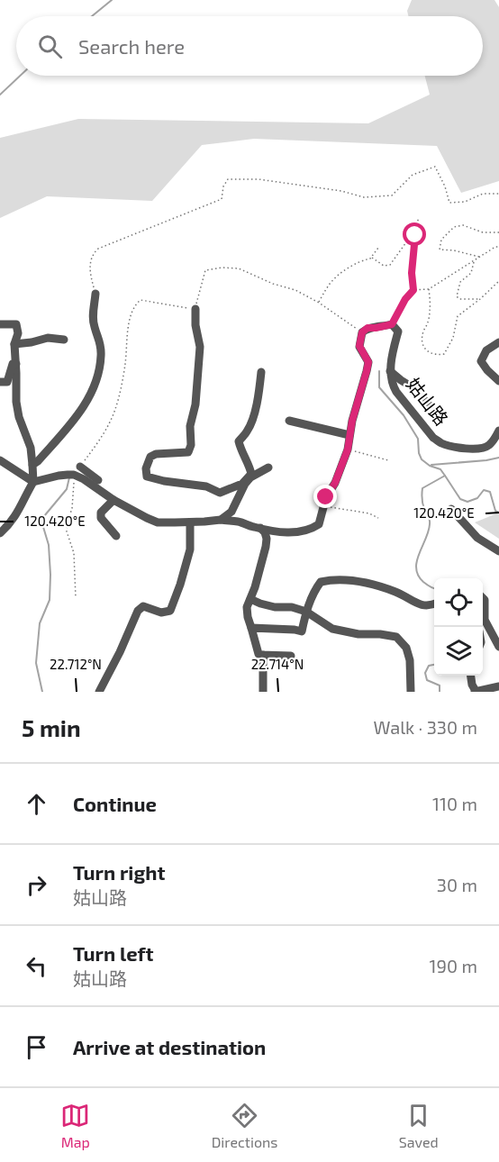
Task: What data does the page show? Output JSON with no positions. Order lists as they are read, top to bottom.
{
  "streets": {
    "street": ["姑山路"]
  },
  "page": {
    "search": "Search here",
    "heading": ["5 min", "Walk · 330 m"],
    "list": [
      ["Continue", "110 m"],
      ["Turn right", "姑山路", "30 m"],
      ["Turn left", "姑山路", "190 m"],
      "Arrive at destination"
    ],
    "nav": ["Map", "Directions", "Saved"]
  },
  "coordinates": ["120.420°E", "22.712°N", "22.714°N"]
}
